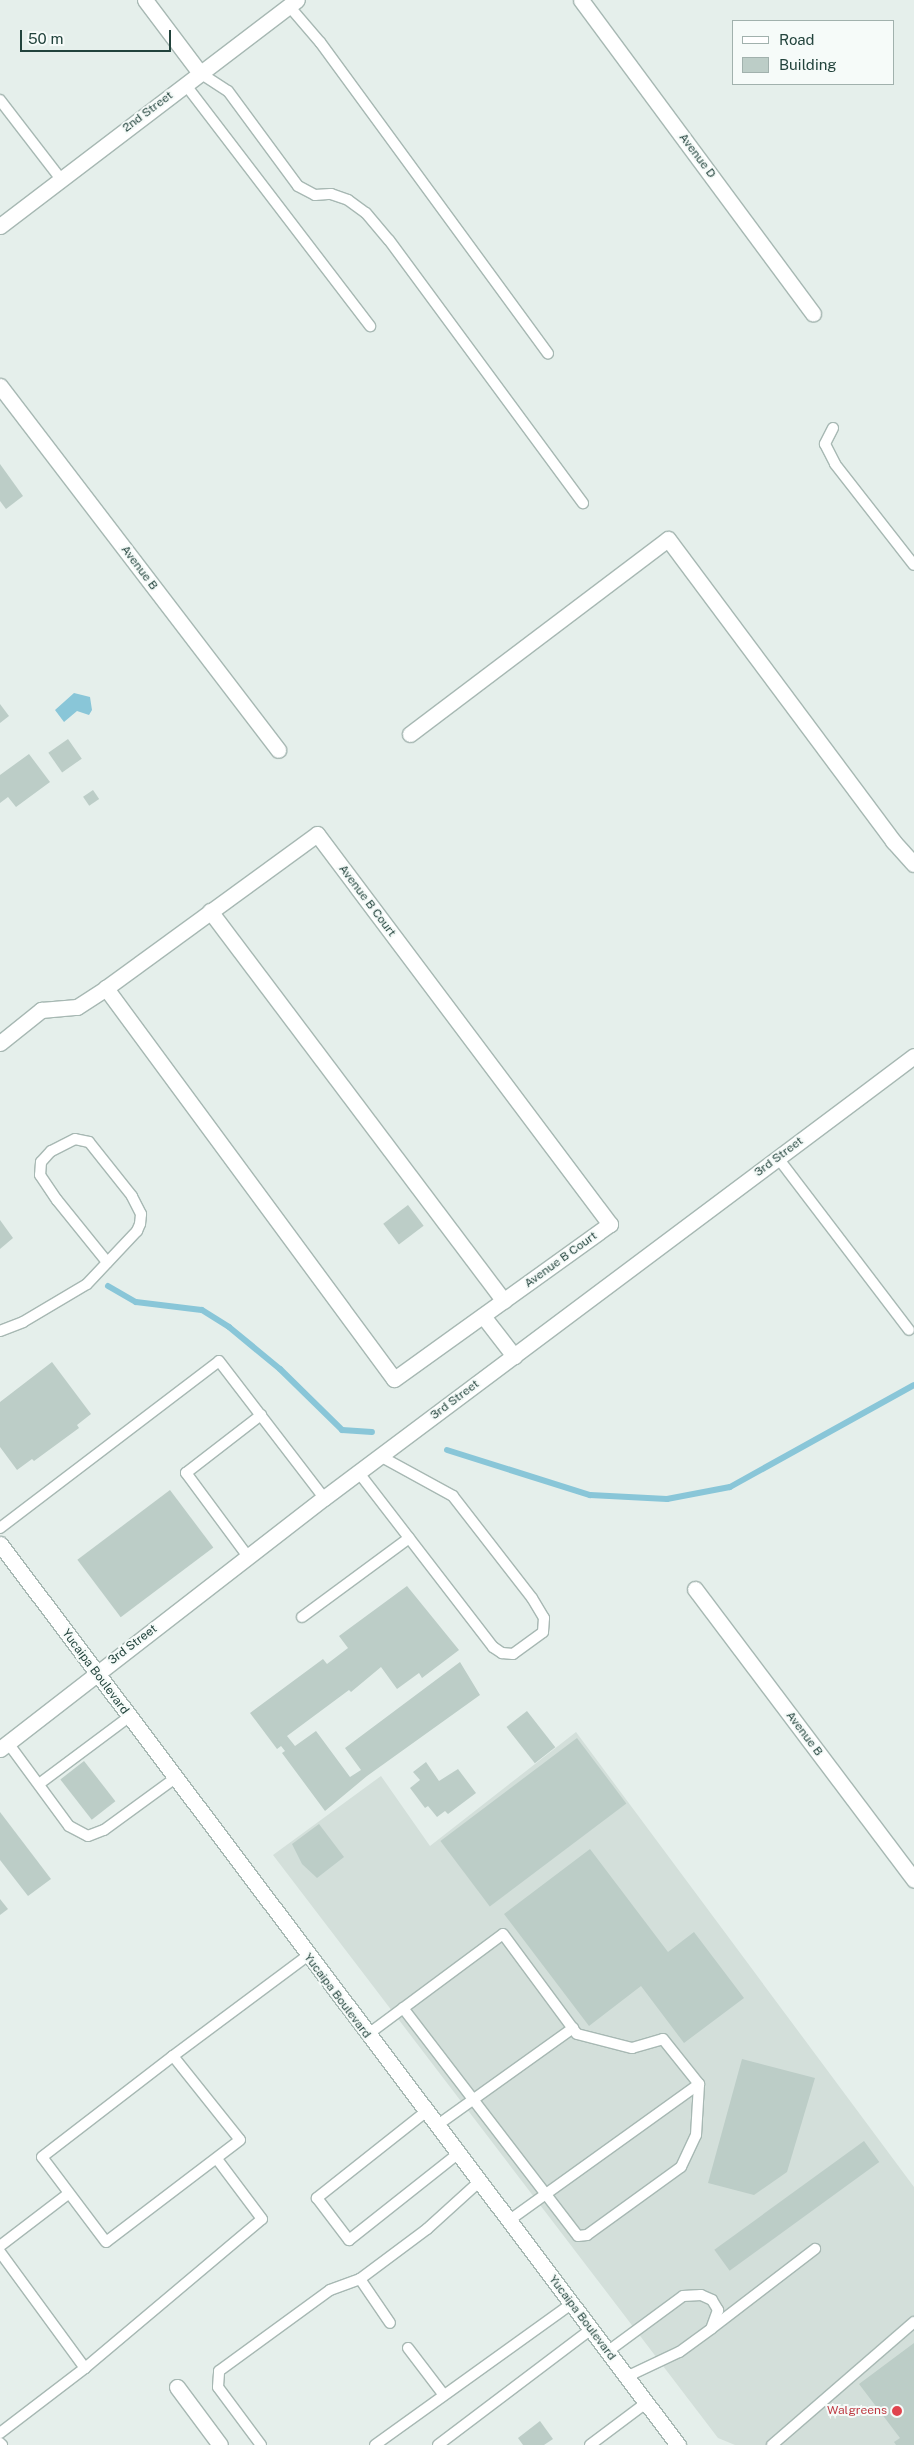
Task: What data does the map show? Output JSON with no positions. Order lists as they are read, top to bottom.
{
  "streets": {
    "street": [
      "2nd Street",
      "Avenue D",
      "Avenue B",
      "Avenue B Court",
      "3rd Street",
      "Yucaipa Boulevard"
    ]
  },
  "crossings": [
    ["3rd Street", "Yucaipa Boulevard"]
  ],
  "places": ["Walgreens"],
  "legend": ["Road", "Building"],
  "scale_bar": "50 m"
}
